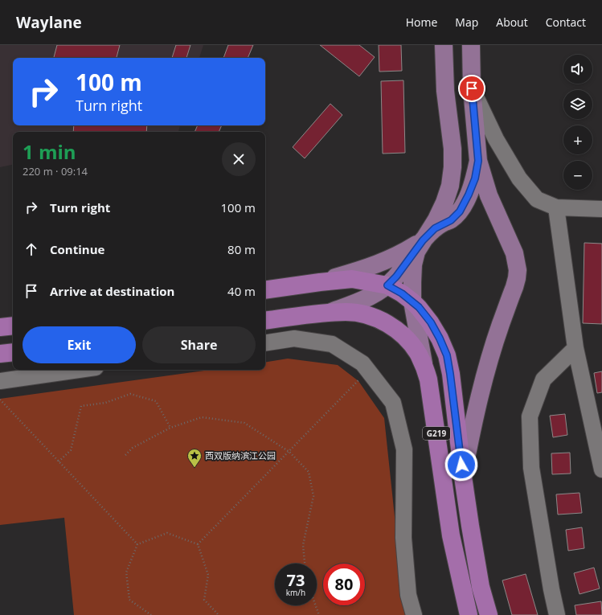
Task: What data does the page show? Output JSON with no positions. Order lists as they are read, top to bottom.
{
  "streets": {
    "highway": ["G219"]
  },
  "places": {
    "place": ["西双版纳滨江公园"]
  },
  "page": {
    "header": "Waylane",
    "nav": [
      "Home",
      "Map",
      "About",
      "Contact"
    ],
    "map_buttons": ["+", "−"],
    "turn": ["100 m", "Turn right"],
    "heading": ["1 min", "220 m · 09:14"],
    "list": [
      {
        "name": "Turn right",
        "value": "100 m"
      },
      {
        "name": "Continue",
        "value": "80 m"
      },
      {
        "name": "Arrive at destination",
        "value": "40 m"
      }
    ],
    "buttons": ["Exit", "Share"],
    "speed": "73 km/h",
    "limit": "80"
  }
}
